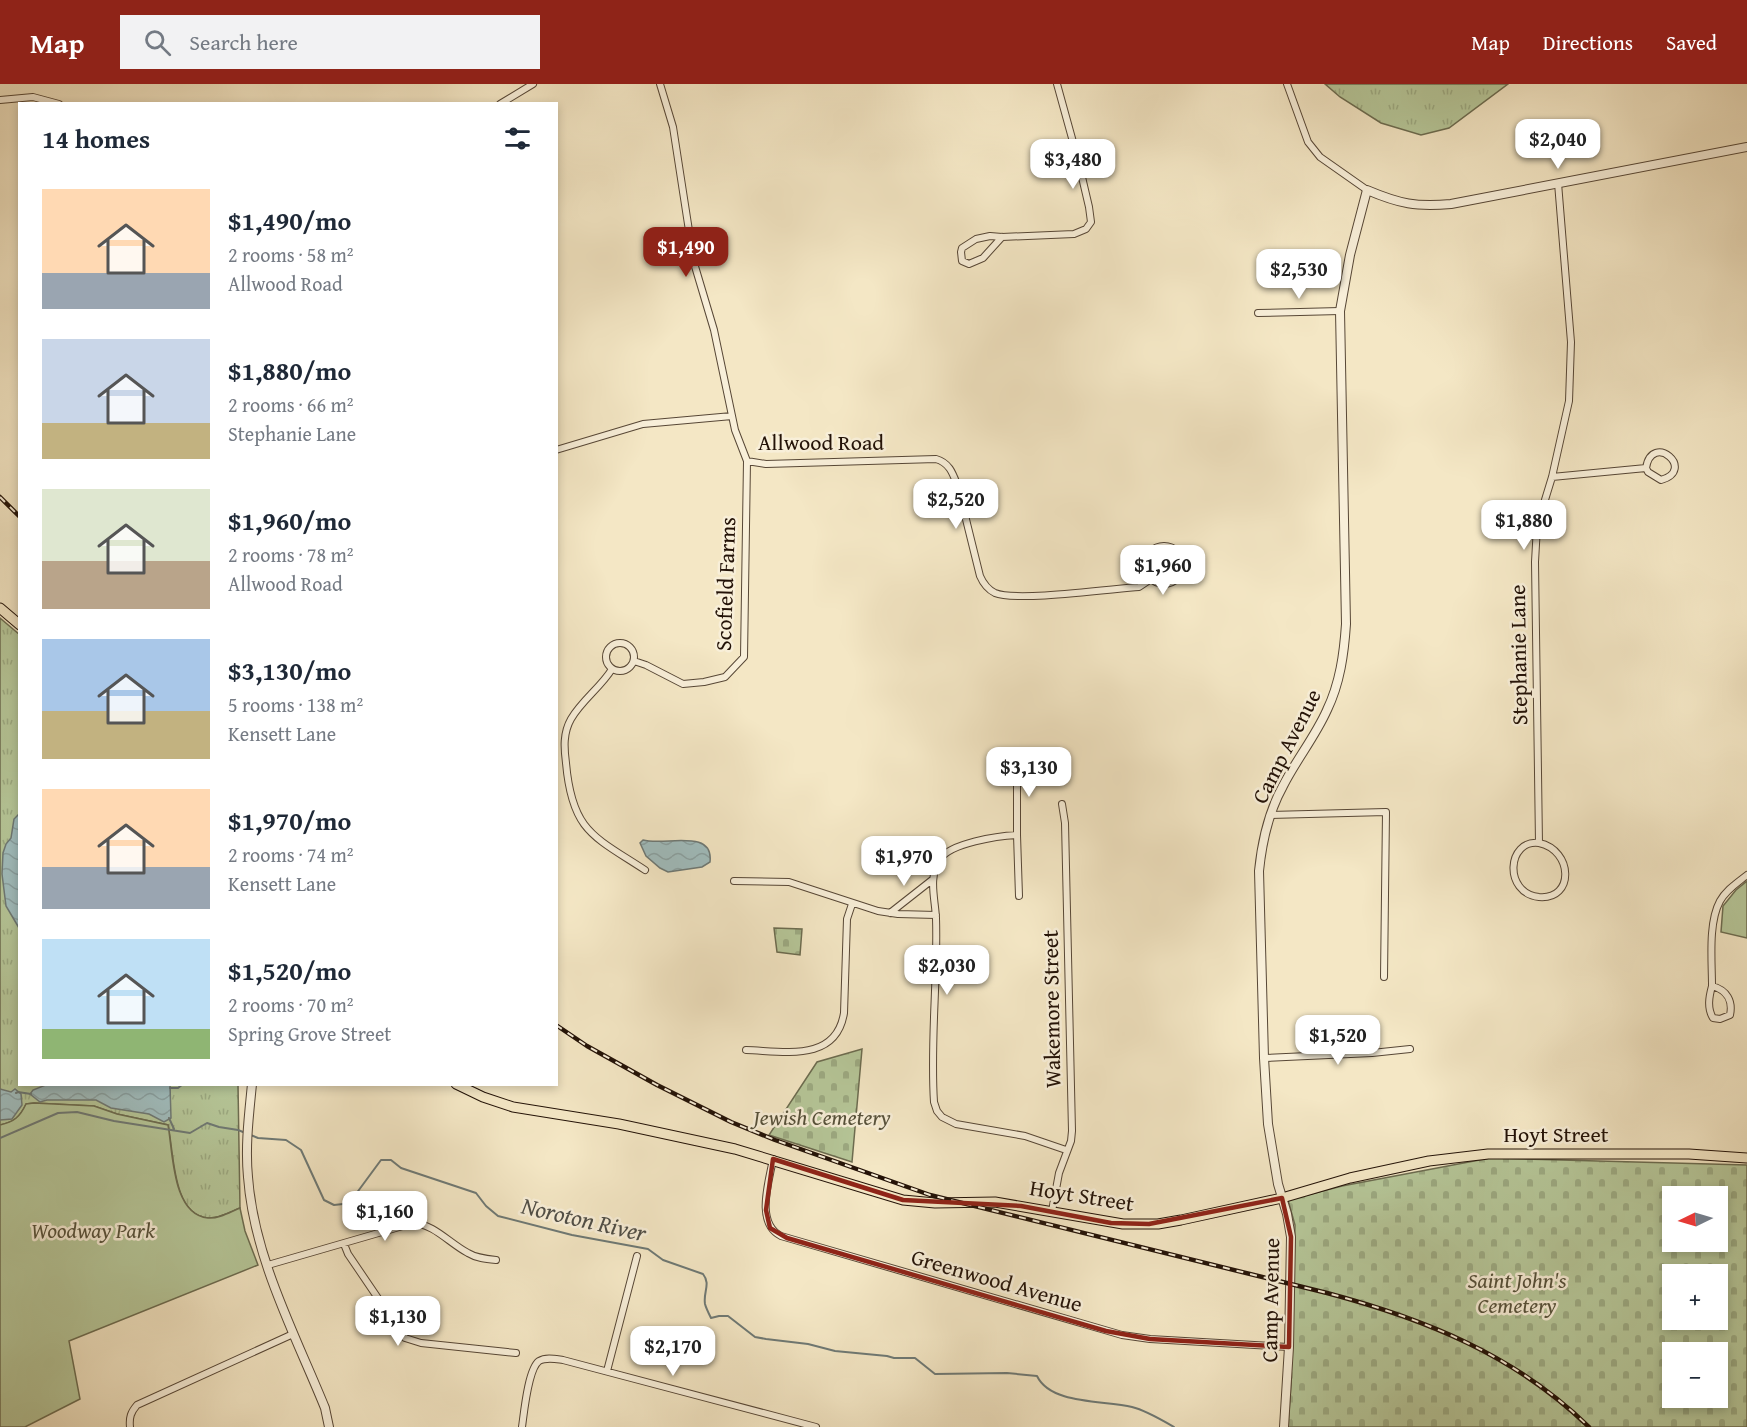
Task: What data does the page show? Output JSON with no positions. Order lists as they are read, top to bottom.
{
  "streets": {
    "main road": ["Hoyt Street"],
    "street": [
      "Allwood Road",
      "Scofield Farms",
      "Stephanie Lane",
      "Camp Avenue",
      "Wakemore Street",
      "Greenwood Avenue"
    ]
  },
  "crossings": [
    ["Allwood Road", "Scofield Farms"],
    ["Camp Avenue", "Hoyt Street"],
    ["Camp Avenue", "Greenwood Avenue"],
    ["Wakemore Street", "Hoyt Street"],
    ["Hoyt Street", "Greenwood Avenue"]
  ],
  "water": ["Noroton River"],
  "parks": ["Jewish Cemetery", "Woodway Park", "Saint John's Cemetery"],
  "north": "left",
  "page": {
    "header": "Map",
    "search": "Search here",
    "nav": ["Map", "Directions", "Saved"],
    "heading": "14 homes",
    "price": [
      "$2,040",
      "$3,480",
      "$1,490",
      "$2,530",
      "$2,520",
      "$1,880",
      "$1,960",
      "$3,130",
      "$1,970",
      "$2,030",
      "$1,520",
      "$1,160",
      "$1,130",
      "$2,170"
    ],
    "list": [
      {
        "name": "$1,490/mo",
        "note": "2 rooms · 58 m² · Allwood Road"
      },
      {
        "name": "$1,880/mo",
        "note": "2 rooms · 66 m² · Stephanie Lane"
      },
      {
        "name": "$1,960/mo",
        "note": "2 rooms · 78 m² · Allwood Road"
      },
      {
        "name": "$3,130/mo",
        "note": "5 rooms · 138 m² · Kensett Lane"
      },
      {
        "name": "$1,970/mo",
        "note": "2 rooms · 74 m² · Kensett Lane"
      },
      {
        "name": "$1,520/mo",
        "note": "2 rooms · 70 m² · Spring Grove Street"
      }
    ],
    "map_buttons": ["+", "−"]
  }
}
